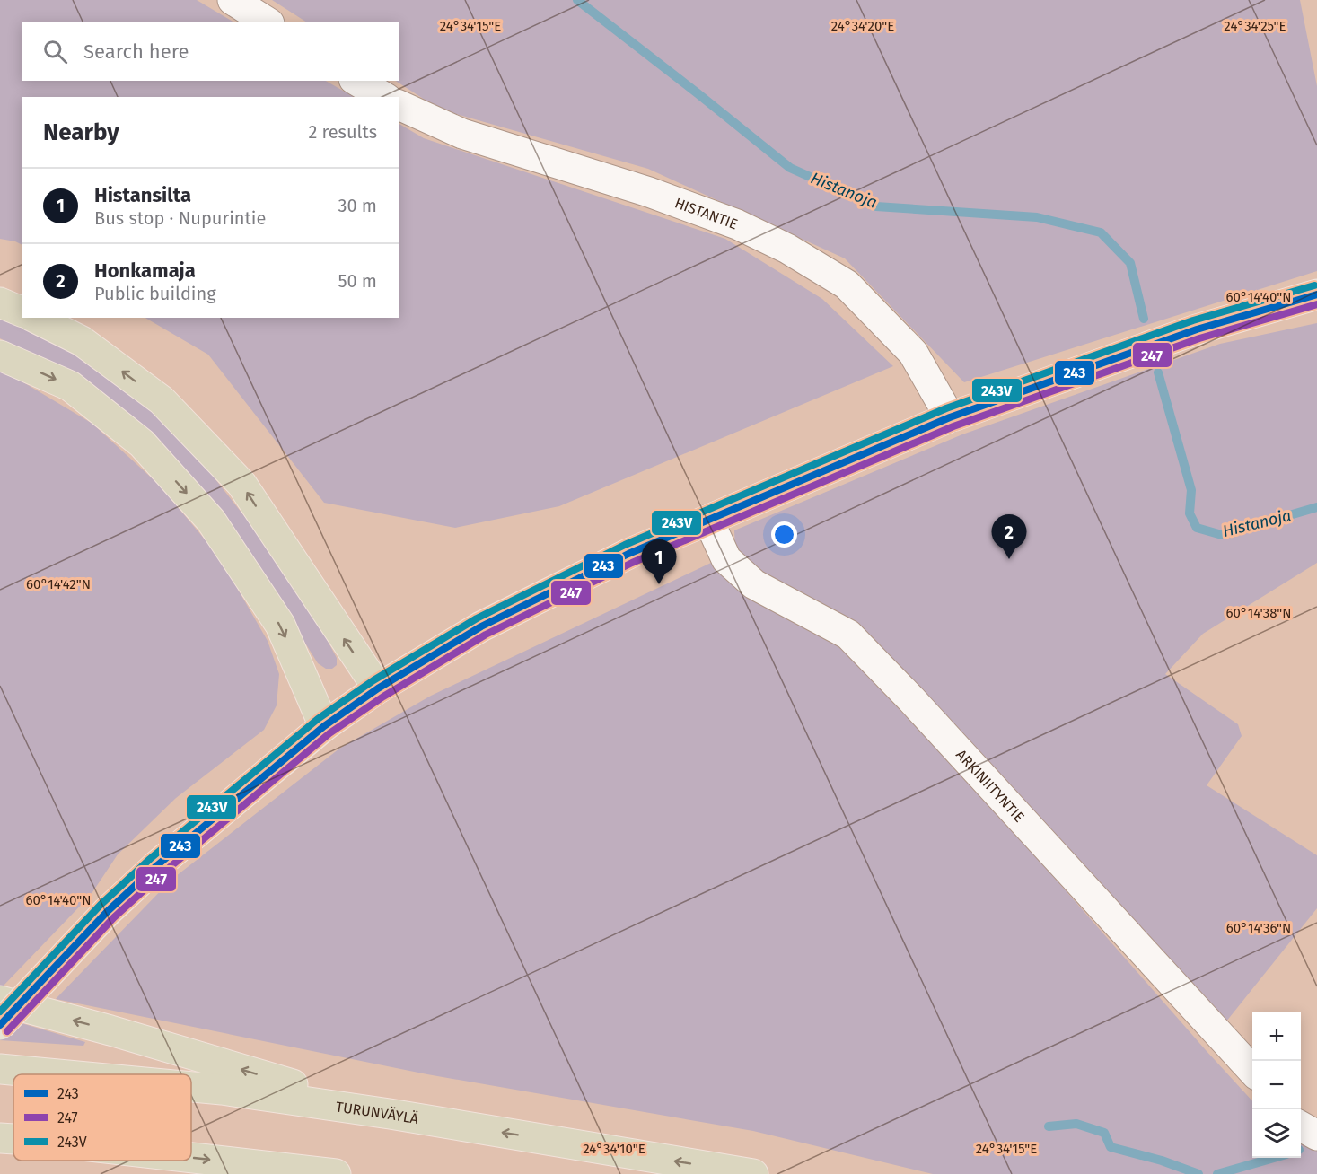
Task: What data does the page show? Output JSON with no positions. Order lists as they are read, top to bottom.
{
  "streets": {
    "highway": ["TURUNVÄYLÄ"],
    "street": ["HISTANTIE", "ARKINIITYNTIE"]
  },
  "one_way": ["TURUNVÄYLÄ"],
  "water": ["Histanoja"],
  "lines": ["transit line 243V", "transit line 243", "transit line 247"],
  "legend": ["243", "247", "243V"],
  "page": {
    "search": "Search here",
    "heading": ["Nearby", "2 results"],
    "list": [
      {
        "mark": "1",
        "name": "Histansilta",
        "note": "Bus stop · Nupurintie",
        "value": "30 m"
      },
      {
        "mark": "2",
        "name": "Honkamaja",
        "note": "Public building",
        "value": "50 m"
      }
    ],
    "pins": ["2", "1"],
    "map_buttons": ["+", "−"]
  },
  "coordinates": [
    "24°34'15\"E",
    "24°34'20\"E",
    "24°34'25\"E",
    "60°14'40\"N",
    "60°14'42\"N",
    "60°14'38\"N",
    "60°14'36\"N",
    "24°34'10\"E"
  ]
}
